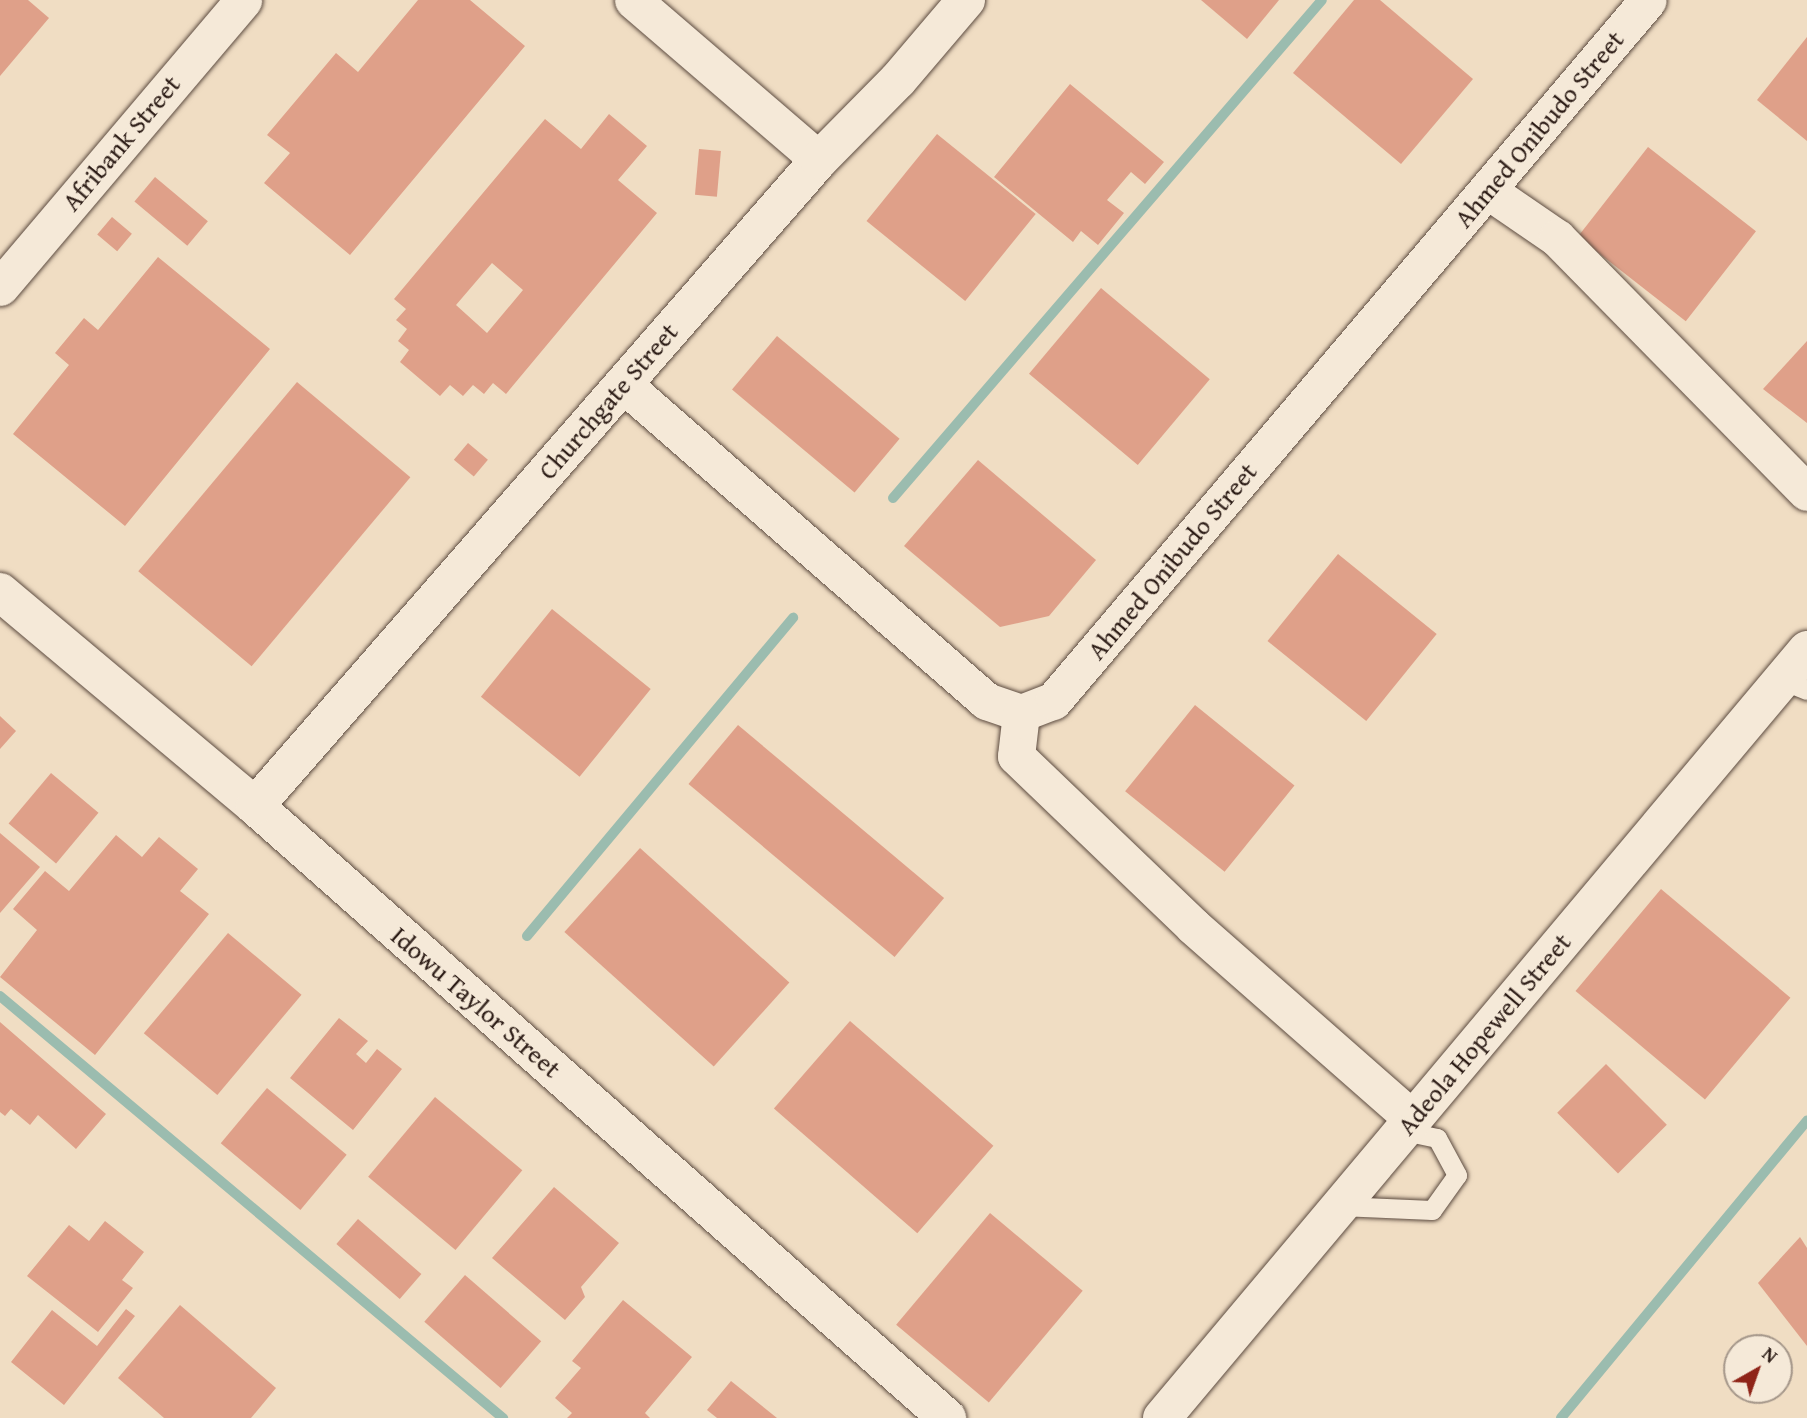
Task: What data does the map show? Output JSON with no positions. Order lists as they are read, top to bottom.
{
  "streets": {
    "street": [
      "Ahmed Onibudo Street",
      "Afribank Street",
      "Churchgate Street",
      "Idowu Taylor Street",
      "Adeola Hopewell Street"
    ]
  },
  "crossings": [
    ["Churchgate Street", "Idowu Taylor Street"]
  ],
  "north": "top right"
}
